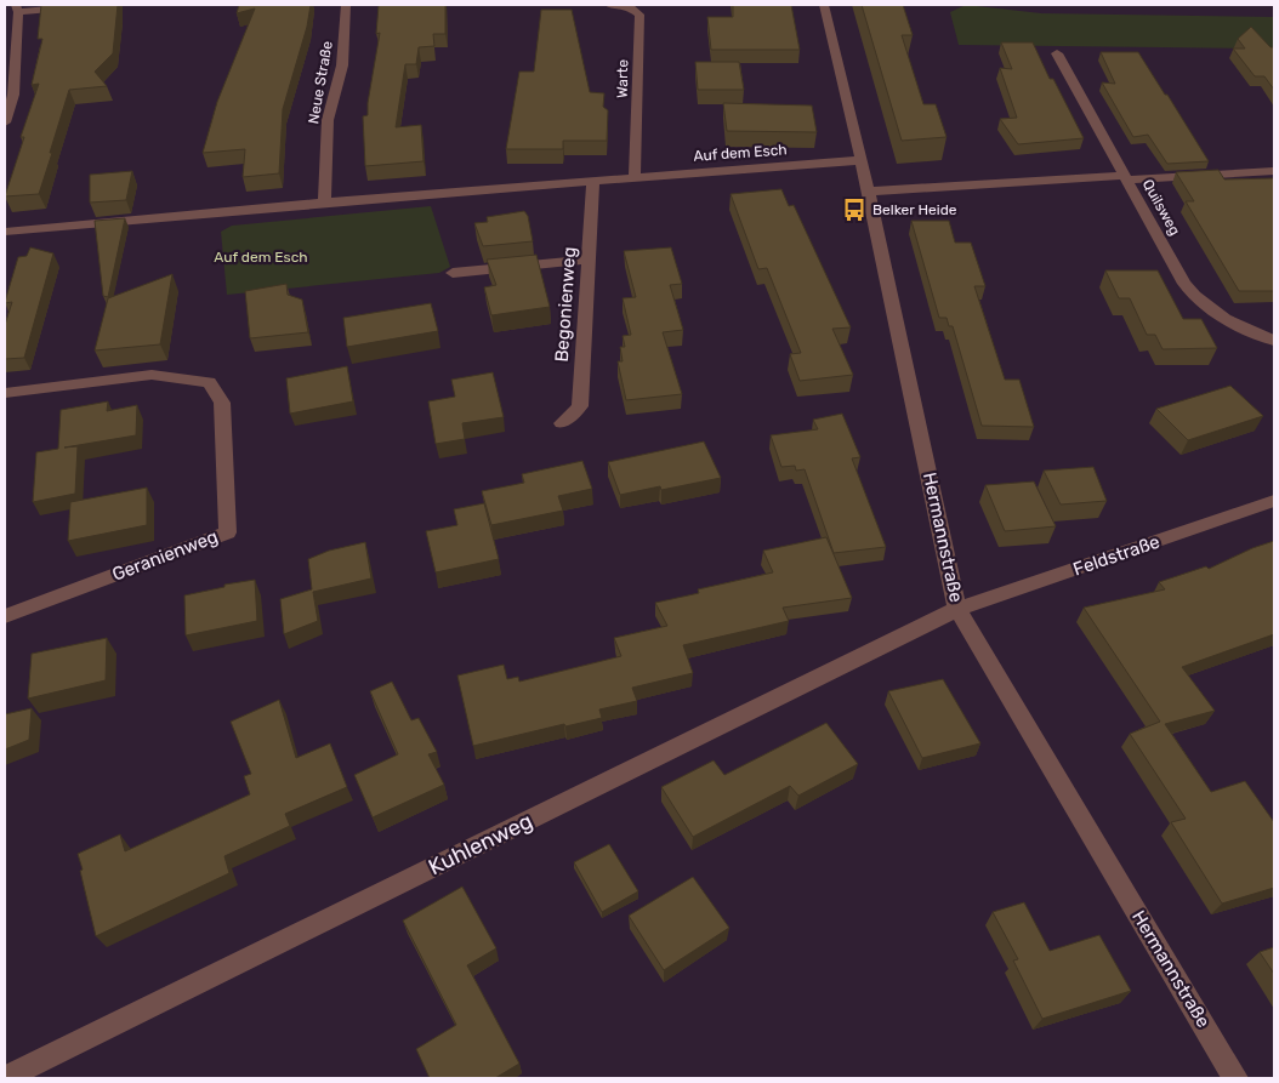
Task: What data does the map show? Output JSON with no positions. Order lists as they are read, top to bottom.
{
  "streets": {
    "street": [
      "Warte",
      "Neue Straße",
      "Auf dem Esch",
      "Quilsweg",
      "Begonienweg",
      "Hermannstraße",
      "Geranienweg",
      "Feldstraße",
      "Kuhlenweg"
    ]
  },
  "crossings": [
    ["Warte", "Auf dem Esch"],
    ["Neue Straße", "Auf dem Esch"],
    ["Auf dem Esch", "Begonienweg"],
    ["Auf dem Esch", "Hermannstraße"],
    ["Hermannstraße", "Feldstraße"],
    ["Hermannstraße", "Kuhlenweg"],
    ["Feldstraße", "Kuhlenweg"]
  ],
  "parks": ["Auf dem Esch"],
  "places": {
    "bus stop": ["Belker Heide"]
  }
}
